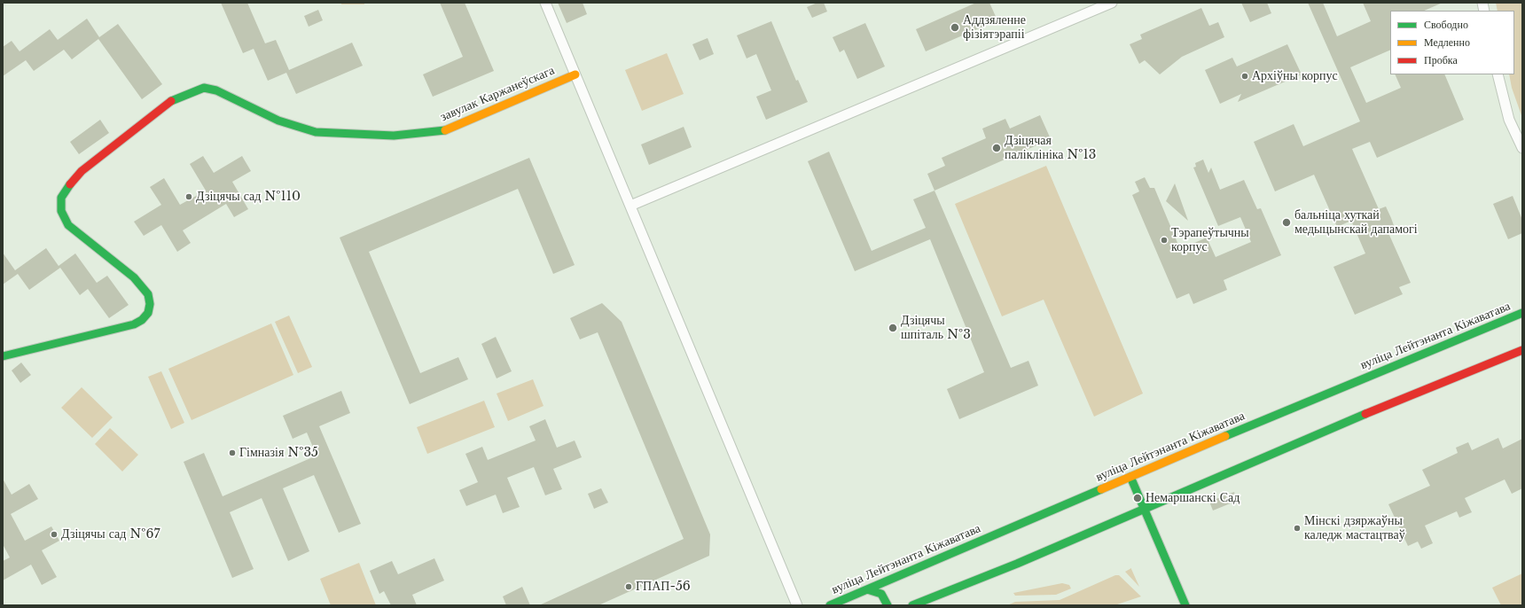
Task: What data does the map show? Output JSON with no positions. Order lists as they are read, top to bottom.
{
  "streets": {
    "main road": ["завулак Каржанеўскага", "вуліца Лейтэнанта Кіжаватава"]
  },
  "places": [
    "Аддзяленне фізіятэрапіі",
    "Архіўны корпус",
    "Дзіцячая паліклініка №13",
    "Дзіцячы сад №110",
    "бальніца хуткай медыцынскай дапамогі",
    "Тэрапеўтычны корпус",
    "Дзіцячы шпіталь №3",
    "Гімназія №35",
    "Немаршанскі Сад",
    "Мінскі дзяржаўны каледж мастацтваў",
    "Дзіцячы сад №67",
    "ГПАП-56"
  ],
  "legend": ["Свободно", "Медленно", "Пробка"]
}
